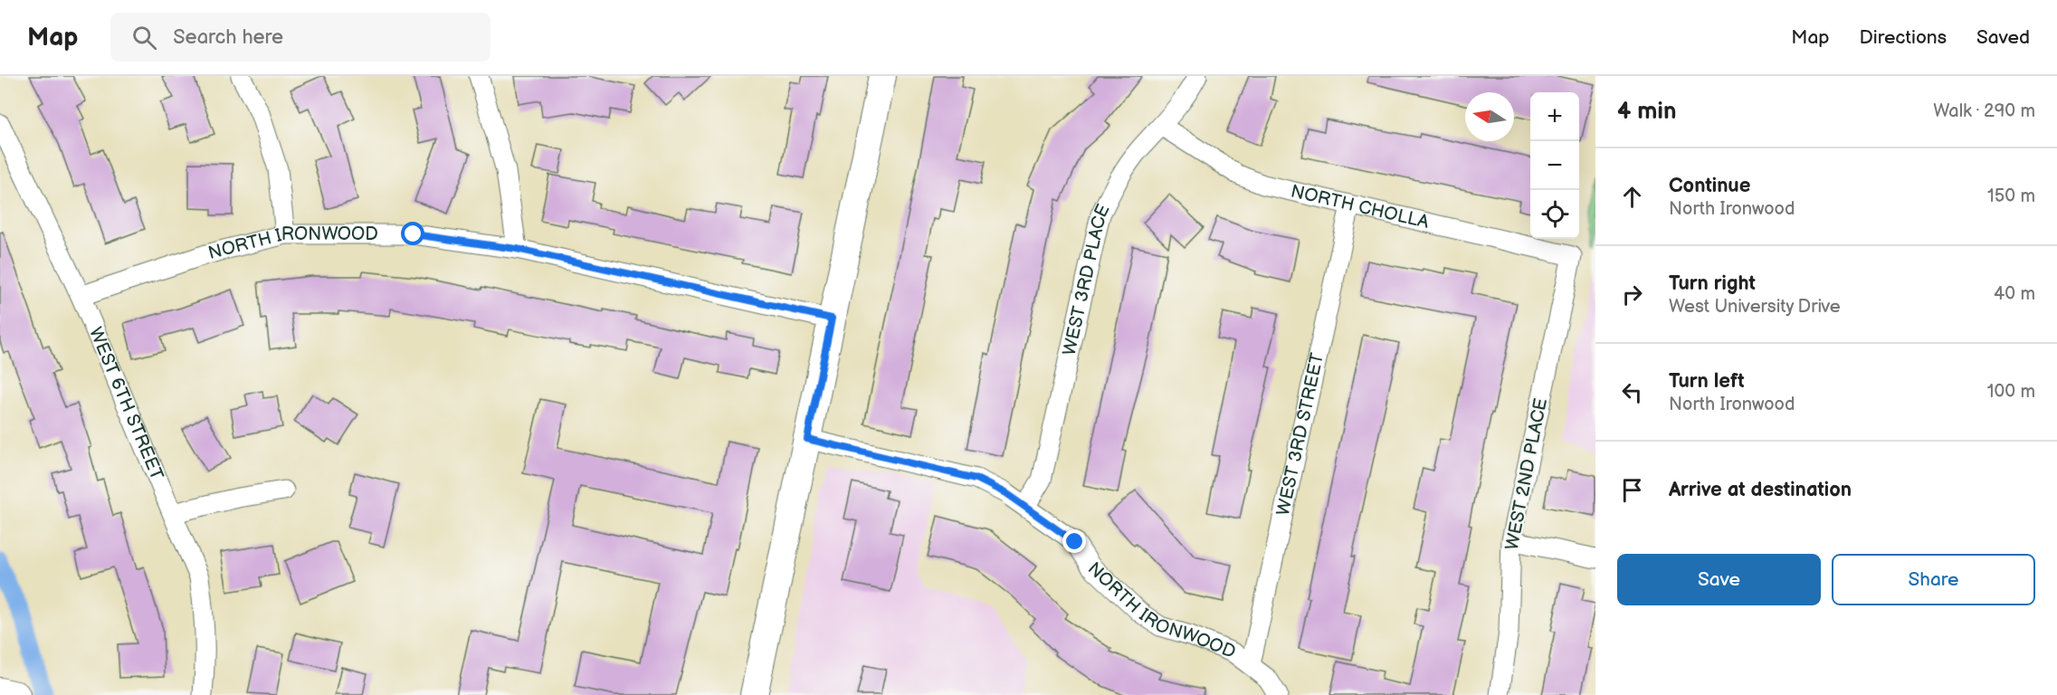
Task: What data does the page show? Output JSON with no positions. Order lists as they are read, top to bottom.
{
  "streets": {
    "street": [
      "NORTH CHOLLA",
      "NORTH IRONWOOD",
      "WEST 3RD PLACE",
      "WEST 6TH STREET",
      "WEST 3RD STREET",
      "WEST 2ND PLACE"
    ]
  },
  "crossings": [
    ["NORTH CHOLLA", "WEST 3RD PLACE"],
    ["NORTH CHOLLA", "WEST 3RD STREET"],
    ["NORTH CHOLLA", "WEST 2ND PLACE"],
    ["NORTH IRONWOOD", "WEST 3RD PLACE"],
    ["NORTH IRONWOOD", "WEST 6TH STREET"],
    ["NORTH IRONWOOD", "WEST 3RD STREET"]
  ],
  "north": "left",
  "page": {
    "header": "Map",
    "search": "Search here",
    "nav": ["Map", "Directions", "Saved"],
    "heading": ["4 min", "Walk · 290 m"],
    "map_buttons": ["+", "−"],
    "list": [
      ["Continue", "North Ironwood", "150 m"],
      ["Turn right", "West University Drive", "40 m"],
      ["Turn left", "North Ironwood", "100 m"],
      "Arrive at destination"
    ],
    "buttons": ["Save", "Share"]
  }
}
